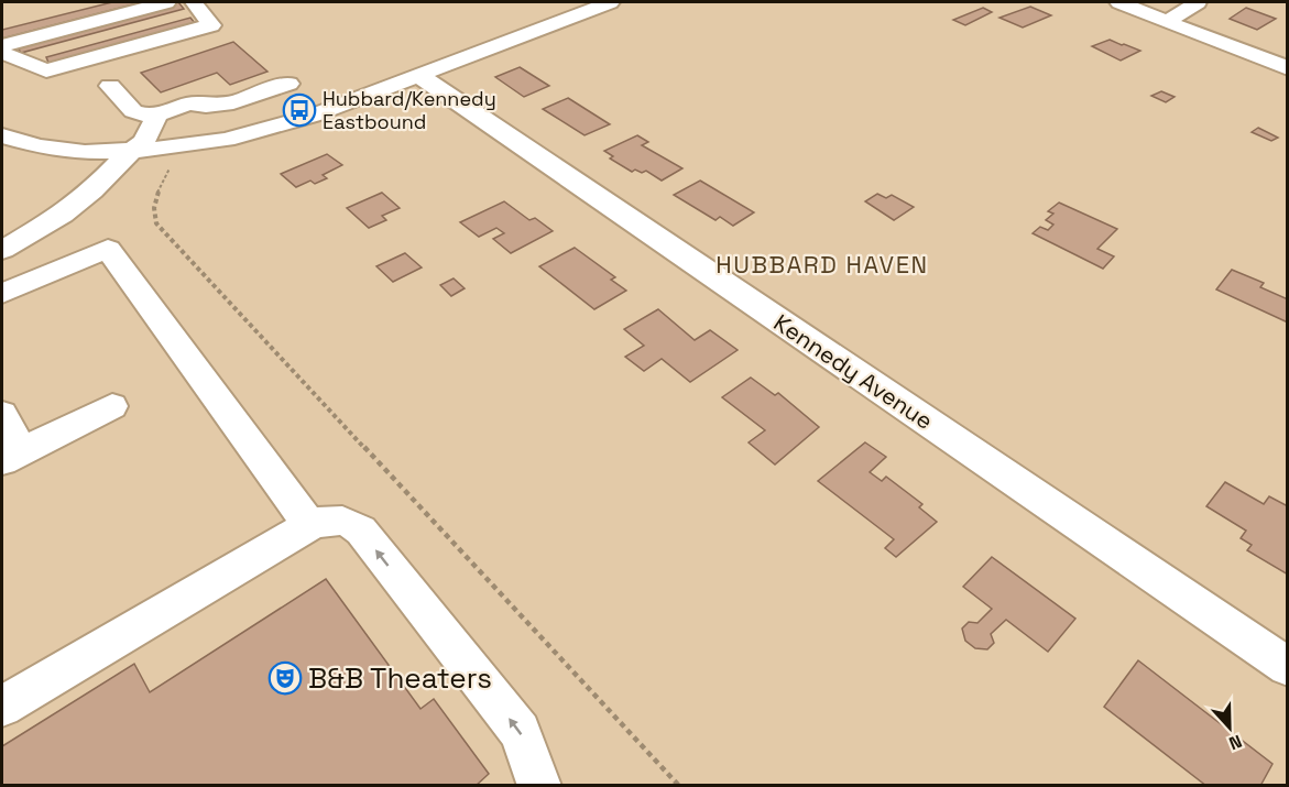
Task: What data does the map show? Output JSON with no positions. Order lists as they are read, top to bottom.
{
  "streets": {
    "street": ["Kennedy Avenue"]
  },
  "districts": ["HUBBARD HAVEN"],
  "places": {
    "bus stop": ["Hubbard/Kennedy Eastbound"],
    "theatre": ["B&B Theaters"]
  },
  "north": "bottom"
}
